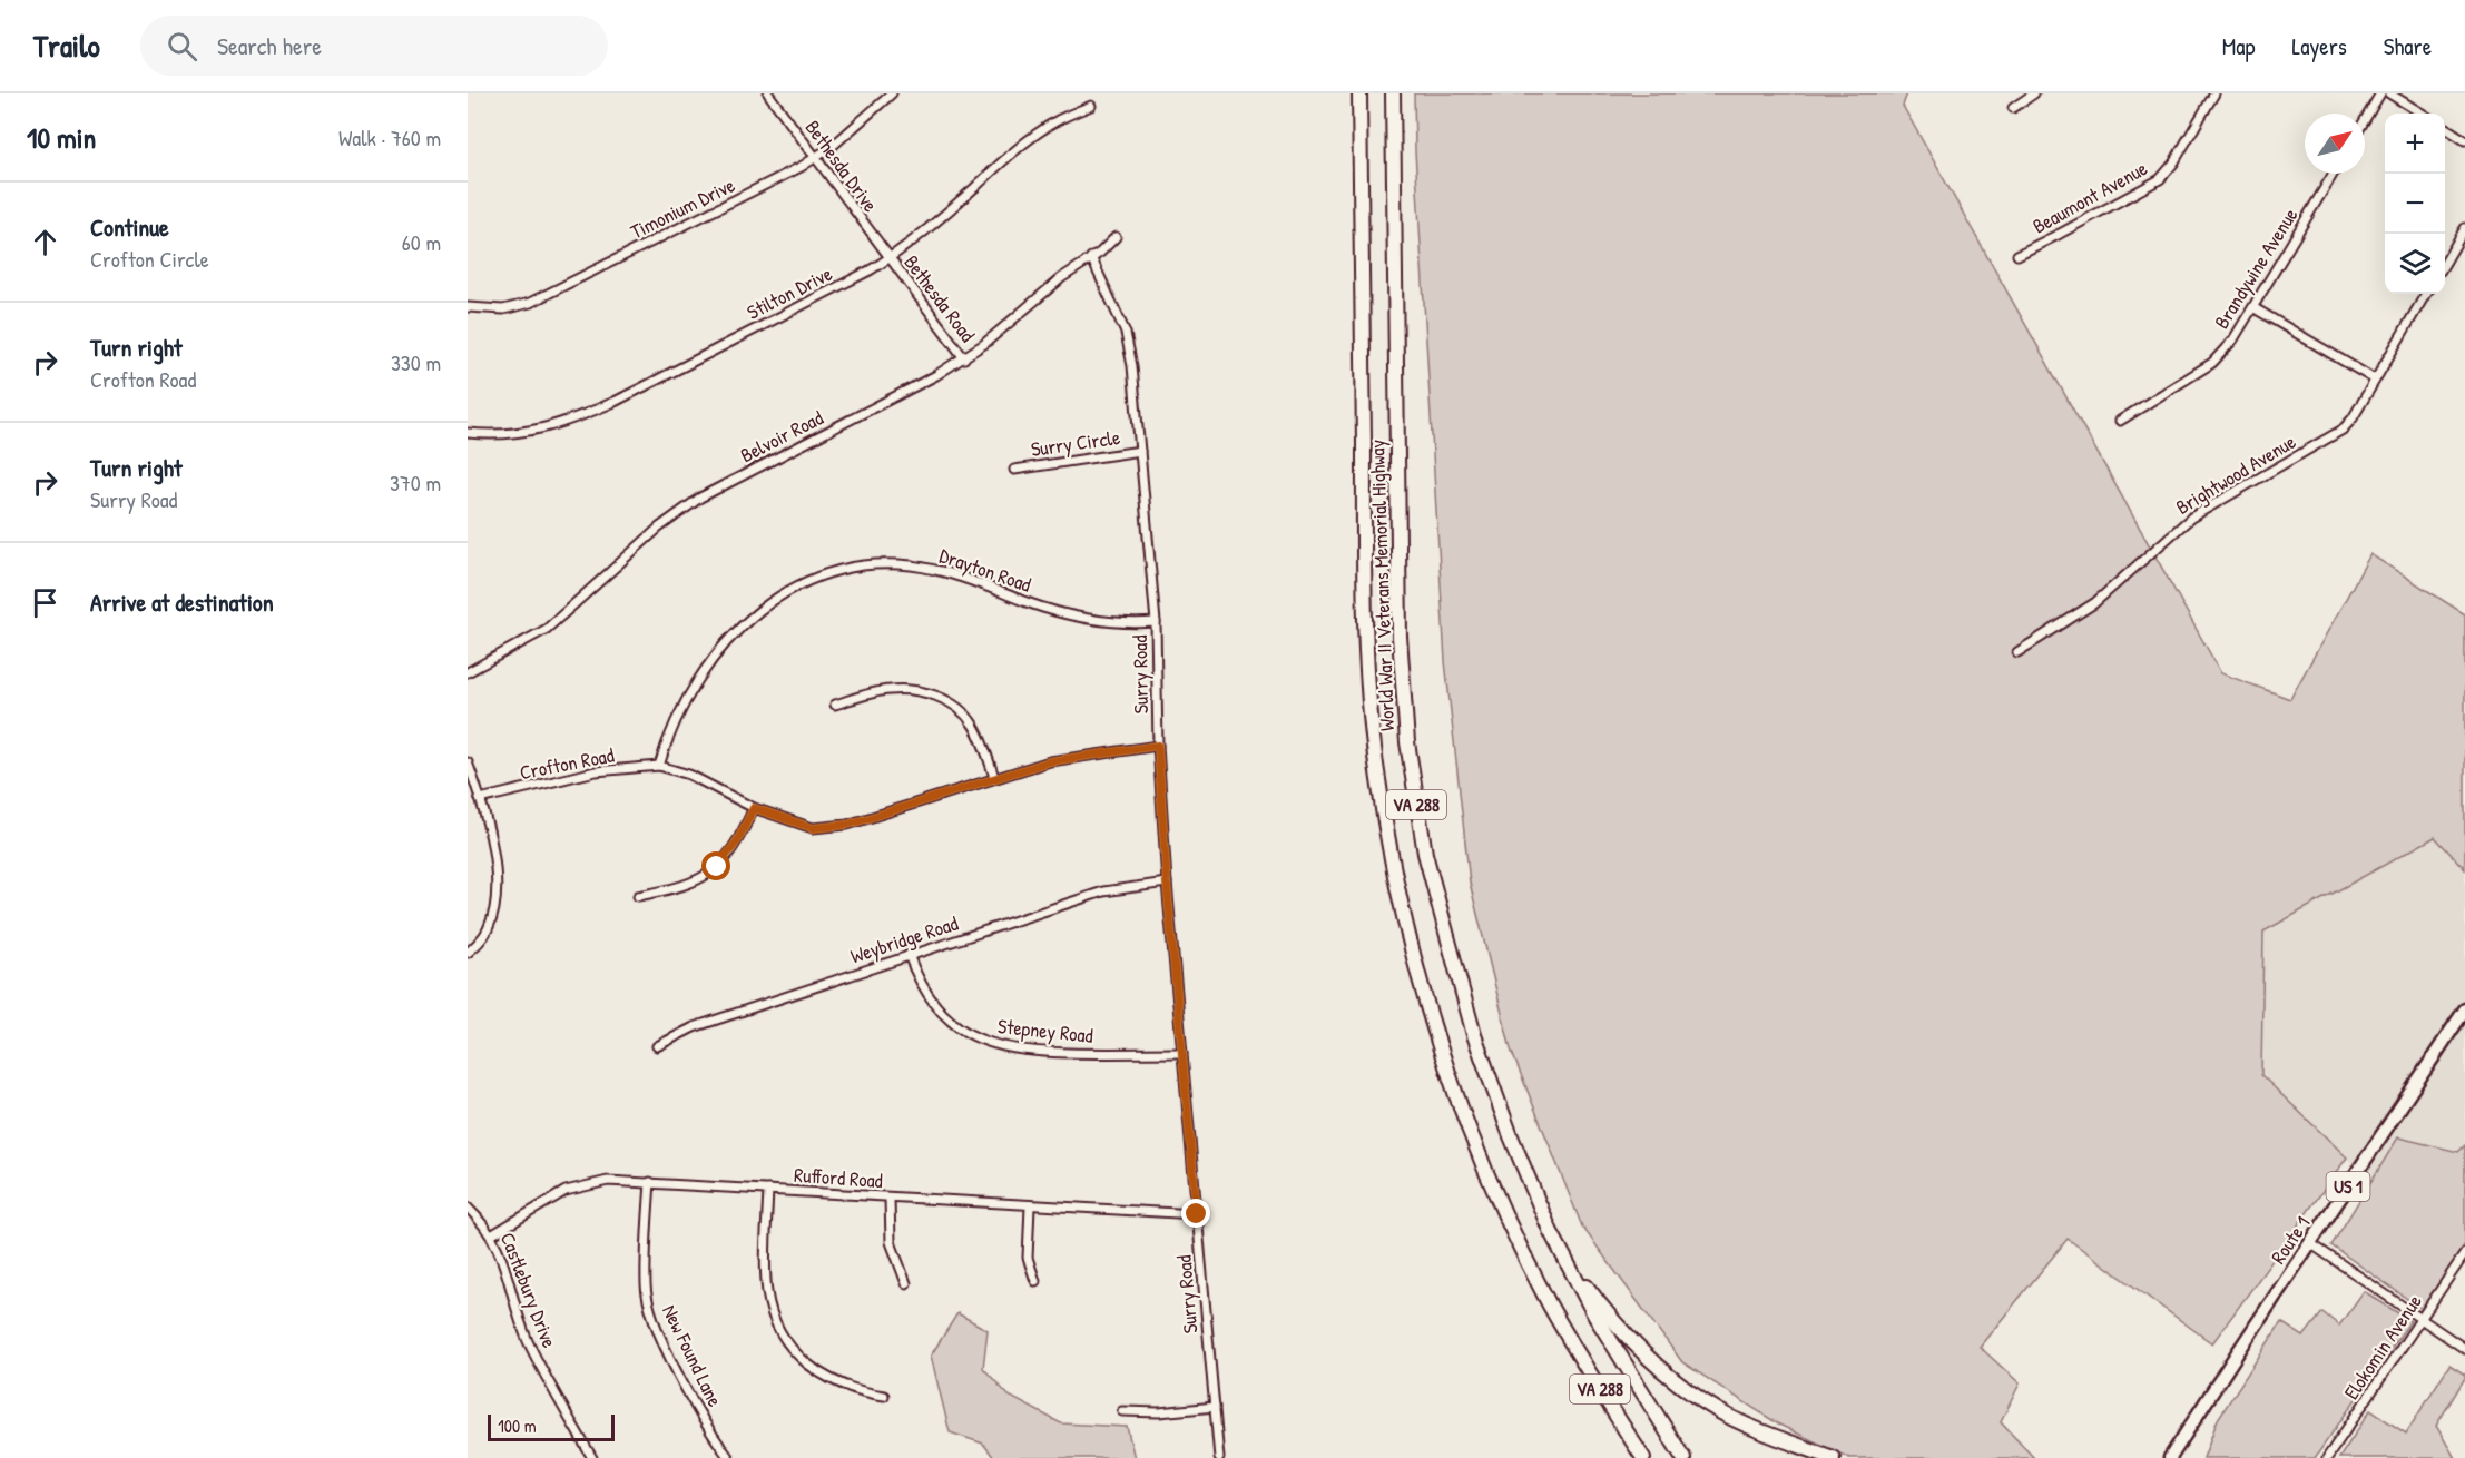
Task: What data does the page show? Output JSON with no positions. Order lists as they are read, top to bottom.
{
  "streets": {
    "highway": ["World War II Veterans Memorial Highway", "VA 288"],
    "main road": ["US 1", "Route 1"],
    "street": [
      "Bethesda Drive",
      "Beaumont Avenue",
      "Timonium Drive",
      "Brandywine Avenue",
      "Stilton Drive",
      "Bethesda Road",
      "Belvoir Road",
      "Surry Circle",
      "Brightwood Avenue",
      "Drayton Road",
      "Surry Road",
      "Crofton Road",
      "Weybridge Road",
      "Stepney Road",
      "Rufford Road",
      "Castlebury Drive",
      "Elokomin Avenue",
      "New Found Lane"
    ]
  },
  "crossings": [
    ["Bethesda Drive", "Timonium Drive"],
    ["Bethesda Drive", "Stilton Drive"],
    ["Bethesda Drive", "Bethesda Road"],
    ["Stilton Drive", "Bethesda Road"],
    ["Bethesda Road", "Belvoir Road"],
    ["Belvoir Road", "Surry Road"],
    ["Surry Circle", "Surry Road"],
    ["Drayton Road", "Surry Road"],
    ["Drayton Road", "Crofton Road"],
    ["Surry Road", "Crofton Road"],
    ["Surry Road", "Weybridge Road"],
    ["Surry Road", "Stepney Road"],
    ["Surry Road", "Rufford Road"],
    ["Weybridge Road", "Stepney Road"],
    ["Rufford Road", "Castlebury Drive"],
    ["Rufford Road", "New Found Lane"]
  ],
  "scale_bar": "100 m",
  "north": "top right",
  "page": {
    "header": "Trailo",
    "search": "Search here",
    "nav": ["Map", "Layers", "Share"],
    "heading": ["10 min", "Walk · 760 m"],
    "map_buttons": ["+", "−"],
    "list": [
      ["Continue", "Crofton Circle", "60 m"],
      ["Turn right", "Crofton Road", "330 m"],
      ["Turn right", "Surry Road", "370 m"],
      "Arrive at destination"
    ],
    "scale": "100 m"
  }
}
